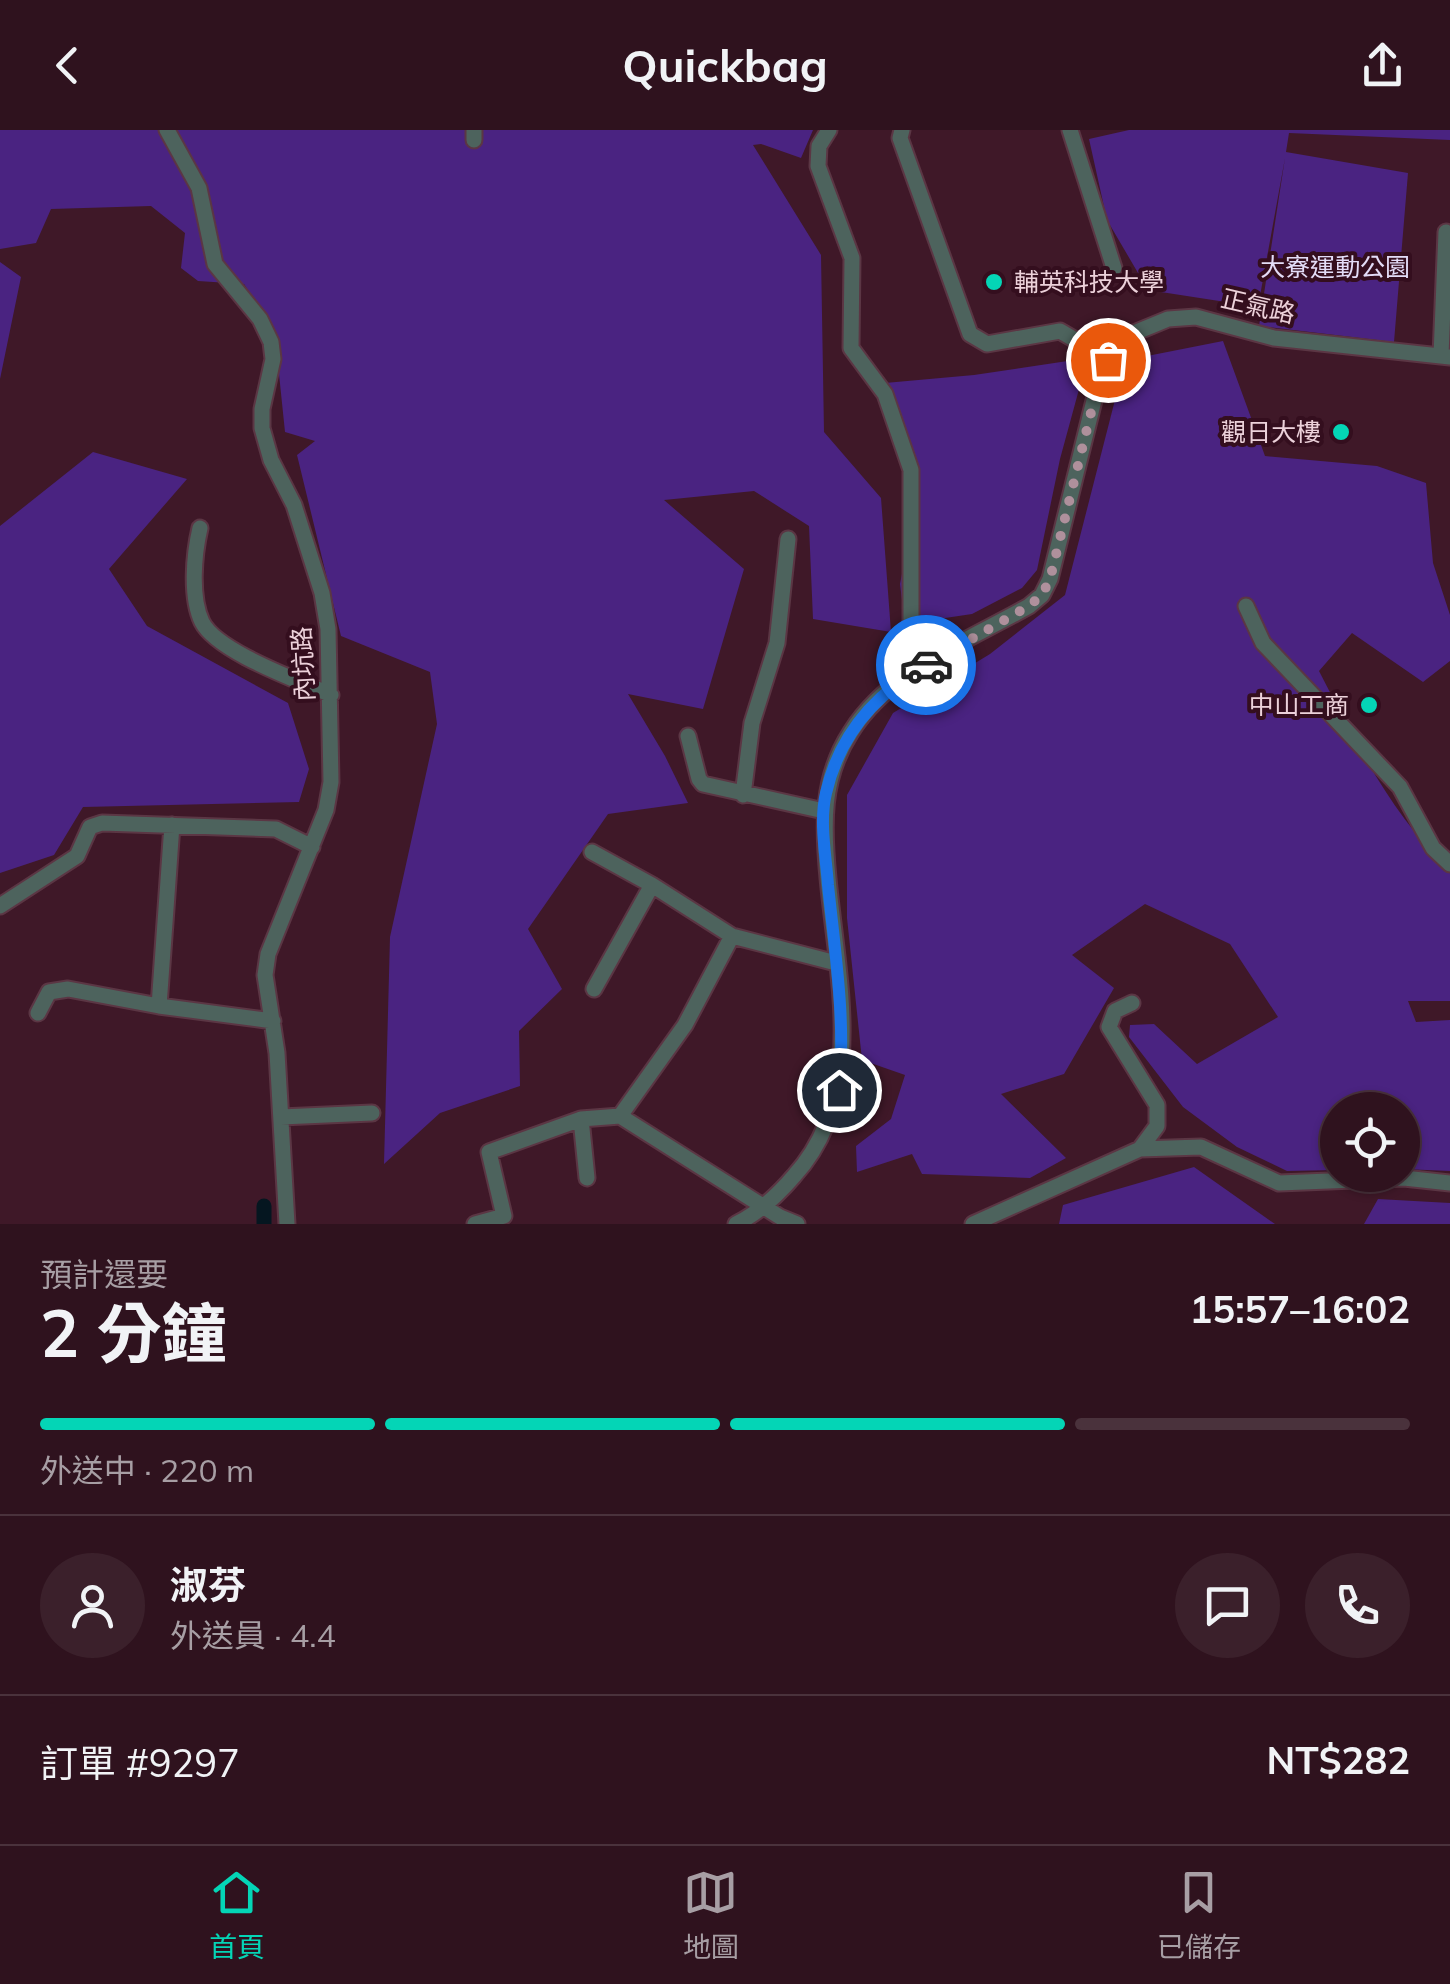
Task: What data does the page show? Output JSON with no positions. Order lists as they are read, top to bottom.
{
  "streets": {
    "street": ["正氣路", "內坑路"]
  },
  "parks": ["大寮運動公園"],
  "places": ["輔英科技大學", "觀日大樓", "中山工商"],
  "page": {
    "header": "Quickbag",
    "heading": ["2 分鐘", "預計還要", "15:57–16:02"],
    "panel": [
      "淑芬",
      "外送員 · 4.4",
      "訂單 #9297",
      "NT$282"
    ],
    "bar": "外送中 · 220 m",
    "tabs": ["首頁", "地圖", "已儲存"]
  }
}
